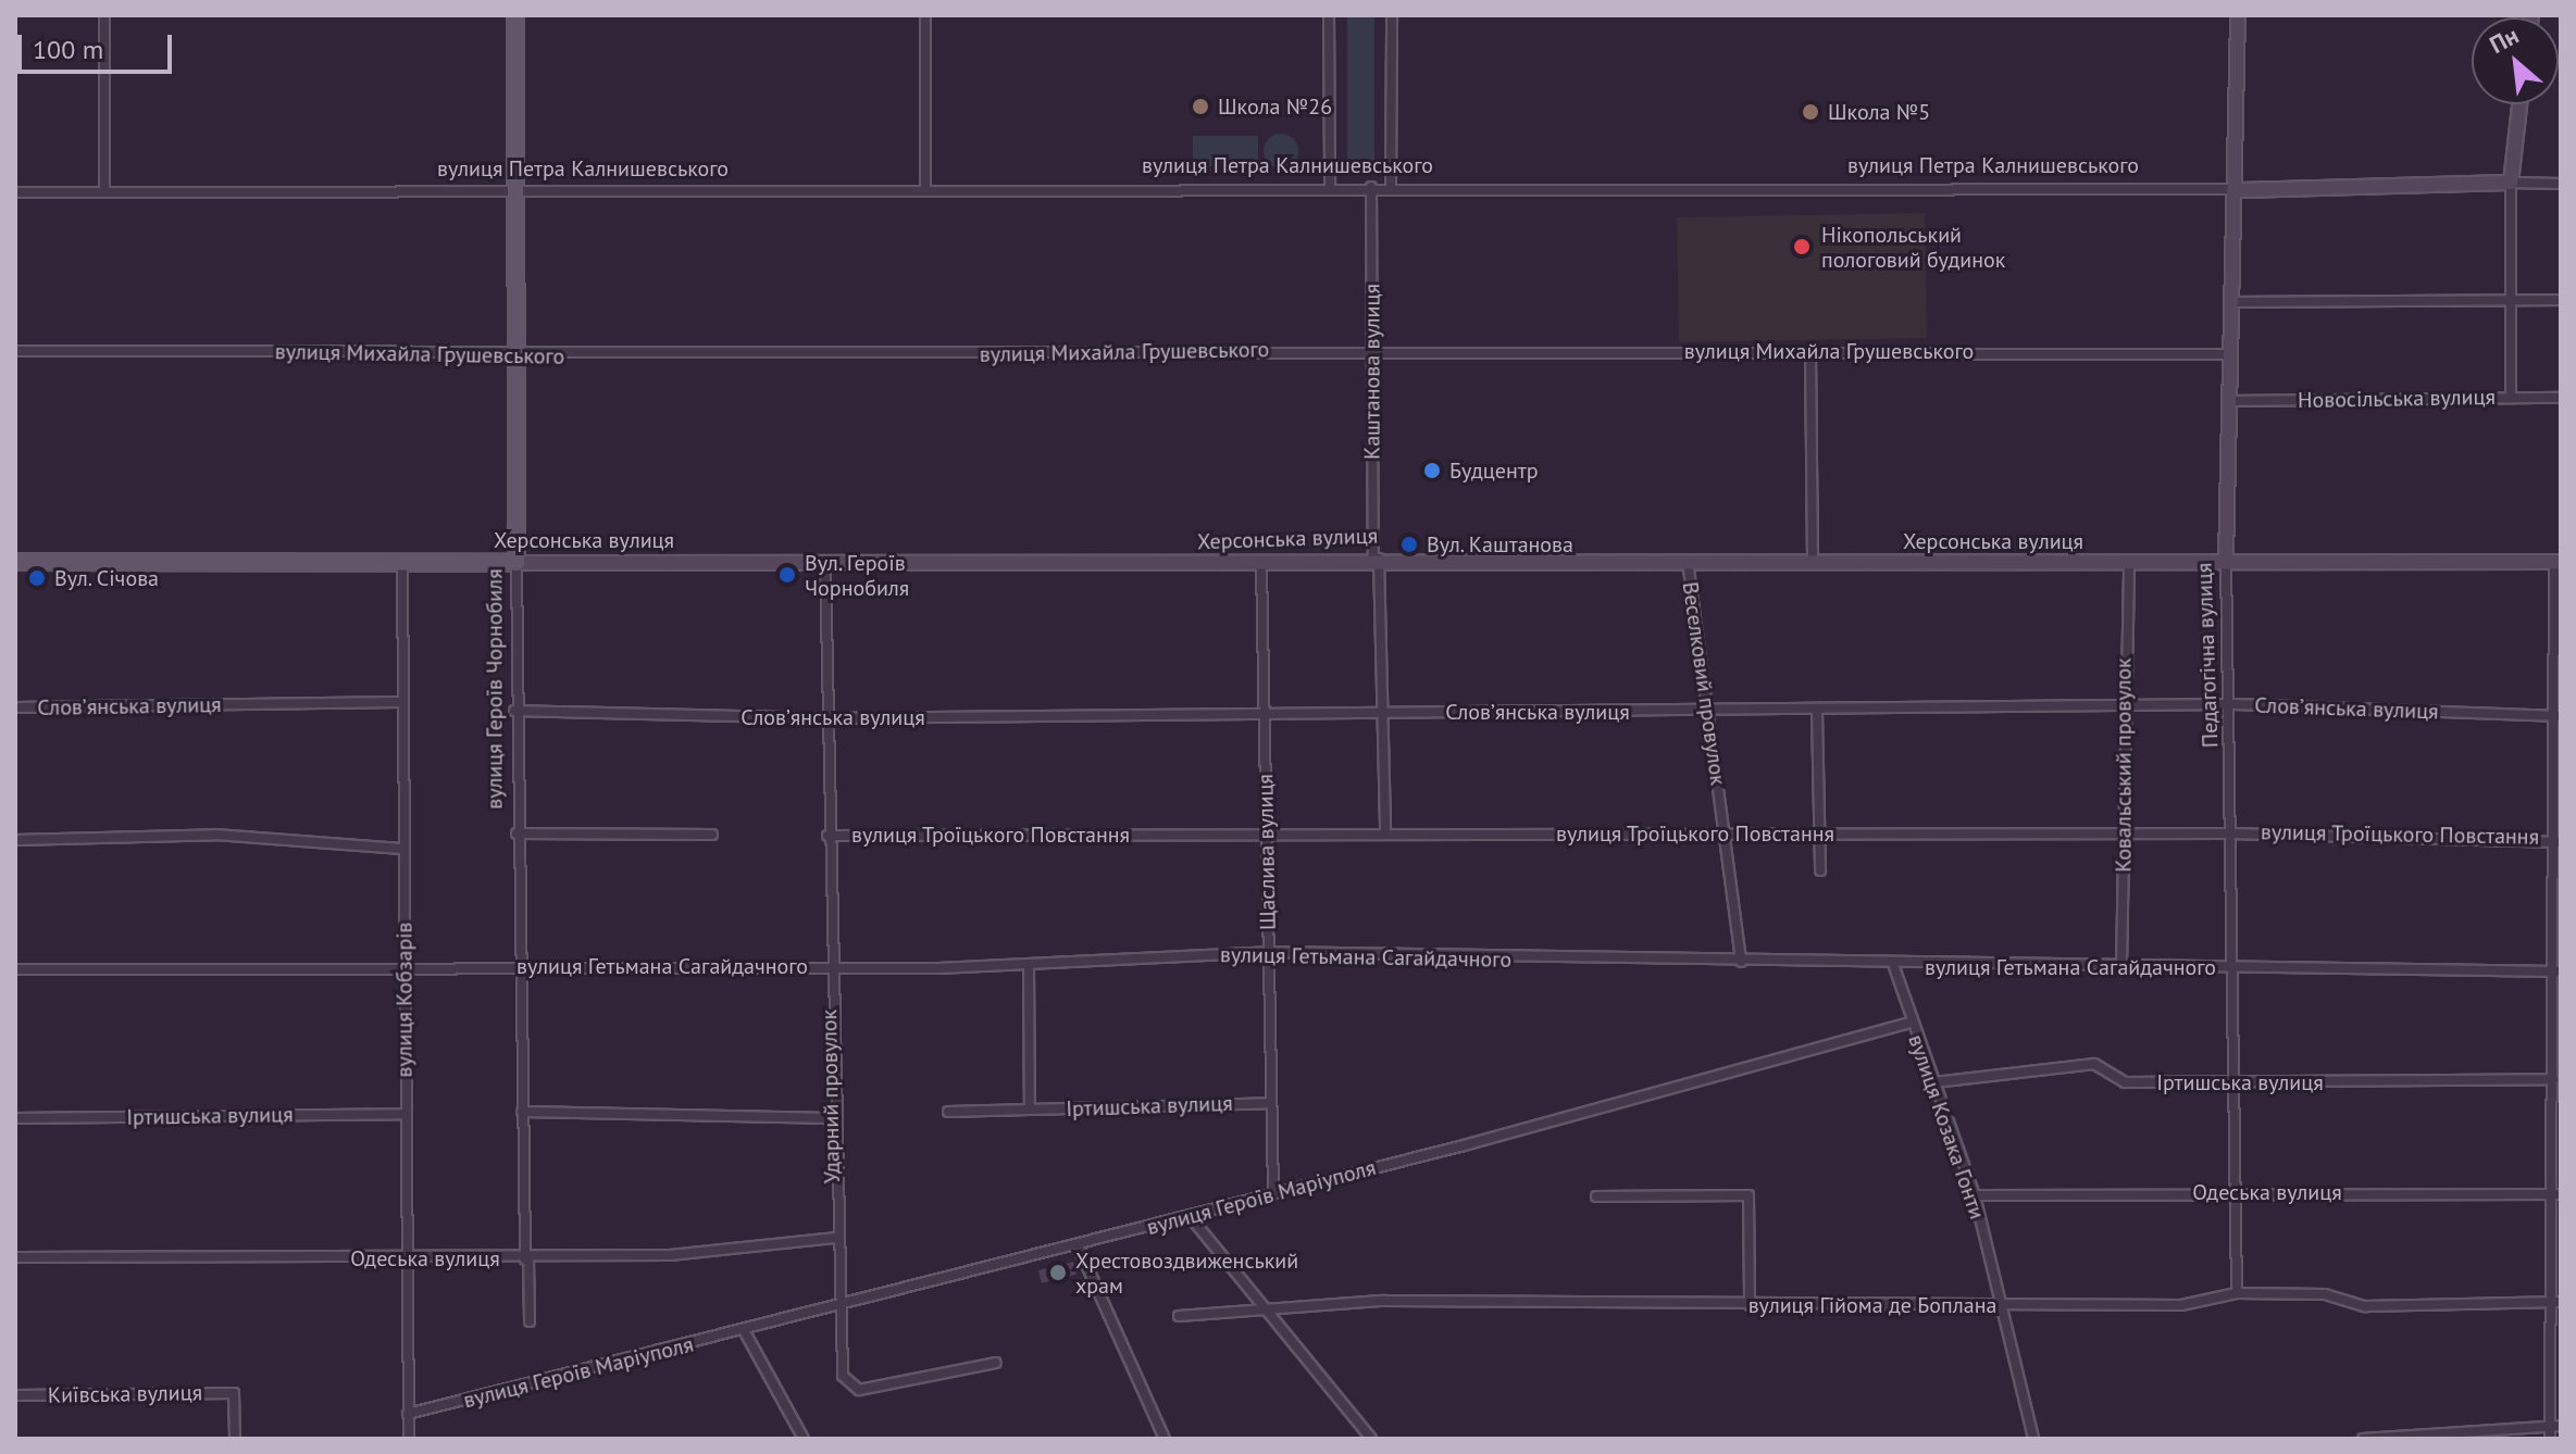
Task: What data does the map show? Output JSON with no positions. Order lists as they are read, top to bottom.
{
  "streets": {
    "main road": [
      "вулиця Петра Калнишевського",
      "Херсонська вулиця",
      "Педагогічна вулиця",
      "вулиця Героїв Чорнобиля"
    ],
    "street": [
      "вулиця Михайла Грушевського",
      "Каштанова вулиця",
      "Новосільська вулиця",
      "Веселковий провулок",
      "Словʼянська вулиця",
      "Ковальський провулок",
      "вулиця Троїцького Повстання",
      "Щаслива вулиця",
      "вулиця Гетьмана Сагайдачного",
      "вулиця Кобзарів",
      "Іртишська вулиця",
      "Ударний провулок",
      "вулиця Козака Гонти",
      "Одеська вулиця",
      "вулиця Героїв Маріуполя",
      "вулиця Гійома де Боплана",
      "Київська вулиця"
    ]
  },
  "crossings": [
    ["вулиця Петра Калнишевського", "Каштанова вулиця"],
    ["вулиця Петра Калнишевського", "Педагогічна вулиця"],
    ["вулиця Петра Калнишевського", "вулиця Героїв Чорнобиля"],
    ["вулиця Михайла Грушевського", "Каштанова вулиця"],
    ["вулиця Михайла Грушевського", "Педагогічна вулиця"],
    ["вулиця Михайла Грушевського", "вулиця Героїв Чорнобиля"],
    ["Каштанова вулиця", "Херсонська вулиця"],
    ["Каштанова вулиця", "Словʼянська вулиця"],
    ["Каштанова вулиця", "вулиця Троїцького Повстання"],
    ["Новосільська вулиця", "Педагогічна вулиця"],
    ["Херсонська вулиця", "Педагогічна вулиця"],
    ["Херсонська вулиця", "Веселковий провулок"],
    ["Херсонська вулиця", "вулиця Героїв Чорнобиля"],
    ["Херсонська вулиця", "Ковальський провулок"],
    ["Херсонська вулиця", "Щаслива вулиця"],
    ["Херсонська вулиця", "вулиця Кобзарів"],
    ["Херсонська вулиця", "Ударний провулок"],
    ["Педагогічна вулиця", "Словʼянська вулиця"],
    ["Педагогічна вулиця", "вулиця Троїцького Повстання"],
    ["Педагогічна вулиця", "вулиця Гетьмана Сагайдачного"],
    ["Педагогічна вулиця", "Іртишська вулиця"],
    ["Педагогічна вулиця", "Одеська вулиця"],
    ["Педагогічна вулиця", "вулиця Гійома де Боплана"],
    ["Веселковий провулок", "Словʼянська вулиця"],
    ["Веселковий провулок", "вулиця Троїцького Повстання"],
    ["Веселковий провулок", "вулиця Гетьмана Сагайдачного"],
    ["вулиця Героїв Чорнобиля", "Словʼянська вулиця"],
    ["вулиця Героїв Чорнобиля", "вулиця Гетьмана Сагайдачного"],
    ["вулиця Героїв Чорнобиля", "Одеська вулиця"],
    ["Словʼянська вулиця", "Ковальський провулок"],
    ["Словʼянська вулиця", "Щаслива вулиця"],
    ["Словʼянська вулиця", "вулиця Кобзарів"],
    ["Словʼянська вулиця", "Ударний провулок"],
    ["Ковальський провулок", "вулиця Троїцького Повстання"],
    ["Ковальський провулок", "вулиця Гетьмана Сагайдачного"],
    ["вулиця Троїцького Повстання", "Щаслива вулиця"],
    ["вулиця Троїцького Повстання", "Ударний провулок"],
    ["Щаслива вулиця", "вулиця Гетьмана Сагайдачного"],
    ["Щаслива вулиця", "Іртишська вулиця"],
    ["Щаслива вулиця", "вулиця Героїв Маріуполя"],
    ["вулиця Гетьмана Сагайдачного", "вулиця Кобзарів"],
    ["вулиця Гетьмана Сагайдачного", "Ударний провулок"],
    ["вулиця Гетьмана Сагайдачного", "вулиця Козака Гонти"],
    ["вулиця Кобзарів", "Іртишська вулиця"],
    ["вулиця Кобзарів", "Одеська вулиця"],
    ["вулиця Кобзарів", "вулиця Героїв Маріуполя"],
    ["Іртишська вулиця", "вулиця Козака Гонти"],
    ["Ударний провулок", "Одеська вулиця"],
    ["Ударний провулок", "вулиця Героїв Маріуполя"],
    ["вулиця Козака Гонти", "Одеська вулиця"],
    ["вулиця Козака Гонти", "вулиця Героїв Маріуполя"],
    ["вулиця Козака Гонти", "вулиця Гійома де Боплана"]
  ],
  "places": [
    "Школа №26",
    "Школа №5",
    "Нікопольський пологовий будинок",
    "Будцентр",
    "Вул. Каштанова",
    "Вул. Героїв Чорнобиля",
    "Вул. Січова",
    "Хрестовоздвиженський храм"
  ],
  "scale_bar": "100 m",
  "north": "top left"
}
